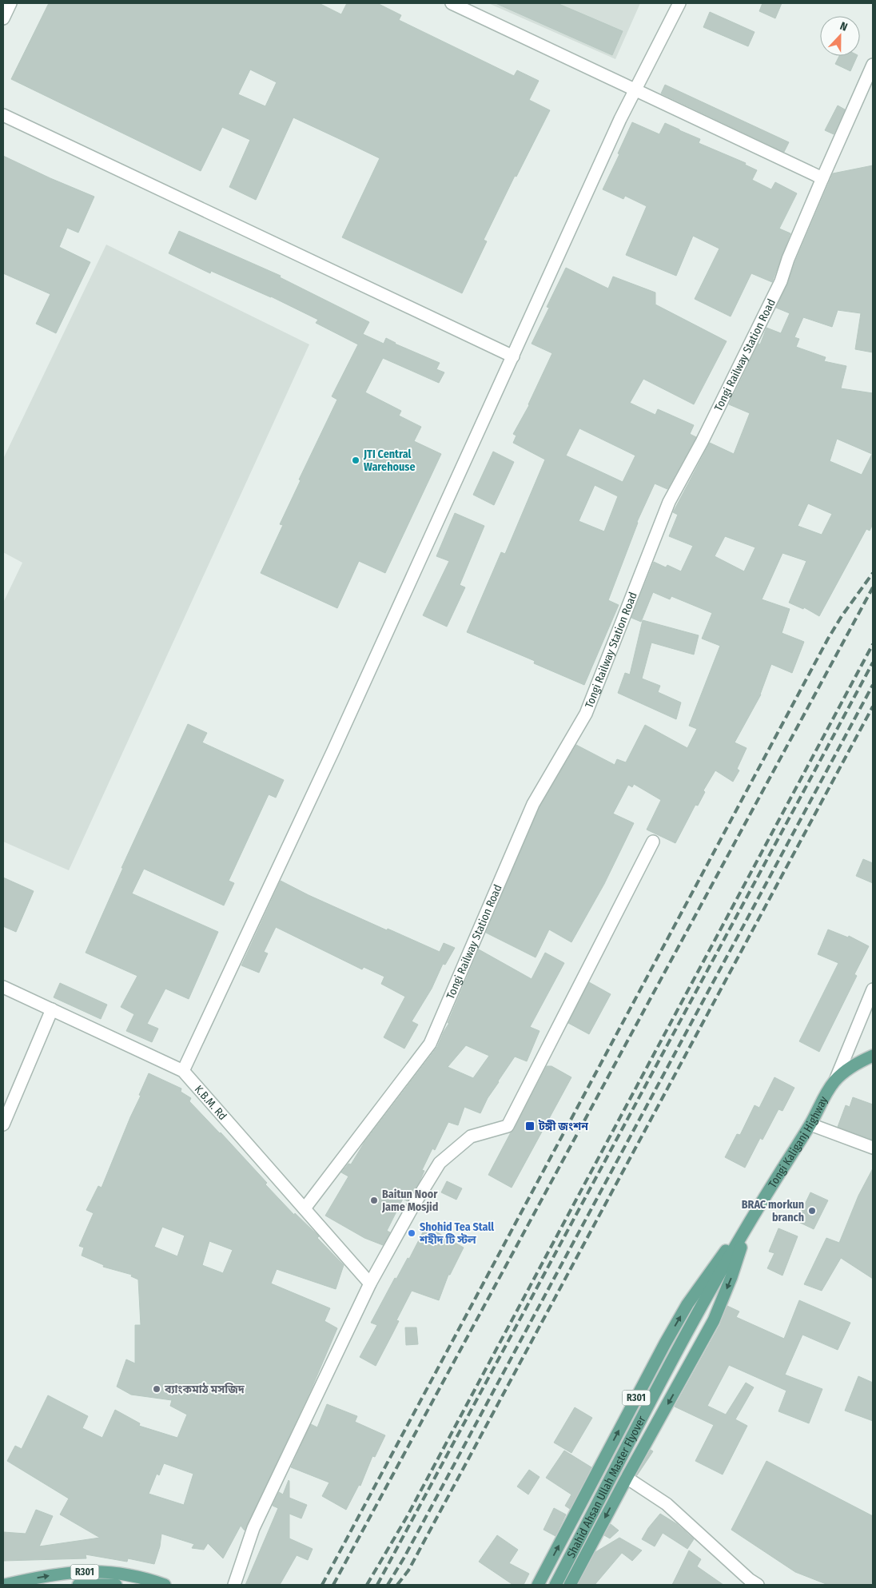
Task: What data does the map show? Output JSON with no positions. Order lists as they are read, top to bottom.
{
  "streets": {
    "main road": ["Tongi Kaliganj Highway", "R301", "Shahid Ahsan Ullah Master Flyover"],
    "street": ["Tongi Railway Station Road", "K.B.M. Rd"]
  },
  "crossings": [
    ["Tongi Railway Station Road", "K.B.M. Rd"],
    ["Tongi Kaliganj Highway", "R301"],
    ["Tongi Kaliganj Highway", "Shahid Ahsan Ullah Master Flyover"]
  ],
  "places": {
    "other": [
      "JTI Central Warehouse",
      "Baitun Noor Jame Mosjid",
      "BRAC morkun branch",
      "Shohid Tea Stall শহীদ টি স্টল",
      "ব্যাংকমাঠ মসজিদ"
    ],
    "transit": ["টঙ্গী জংশন"]
  },
  "north": "top"
}
